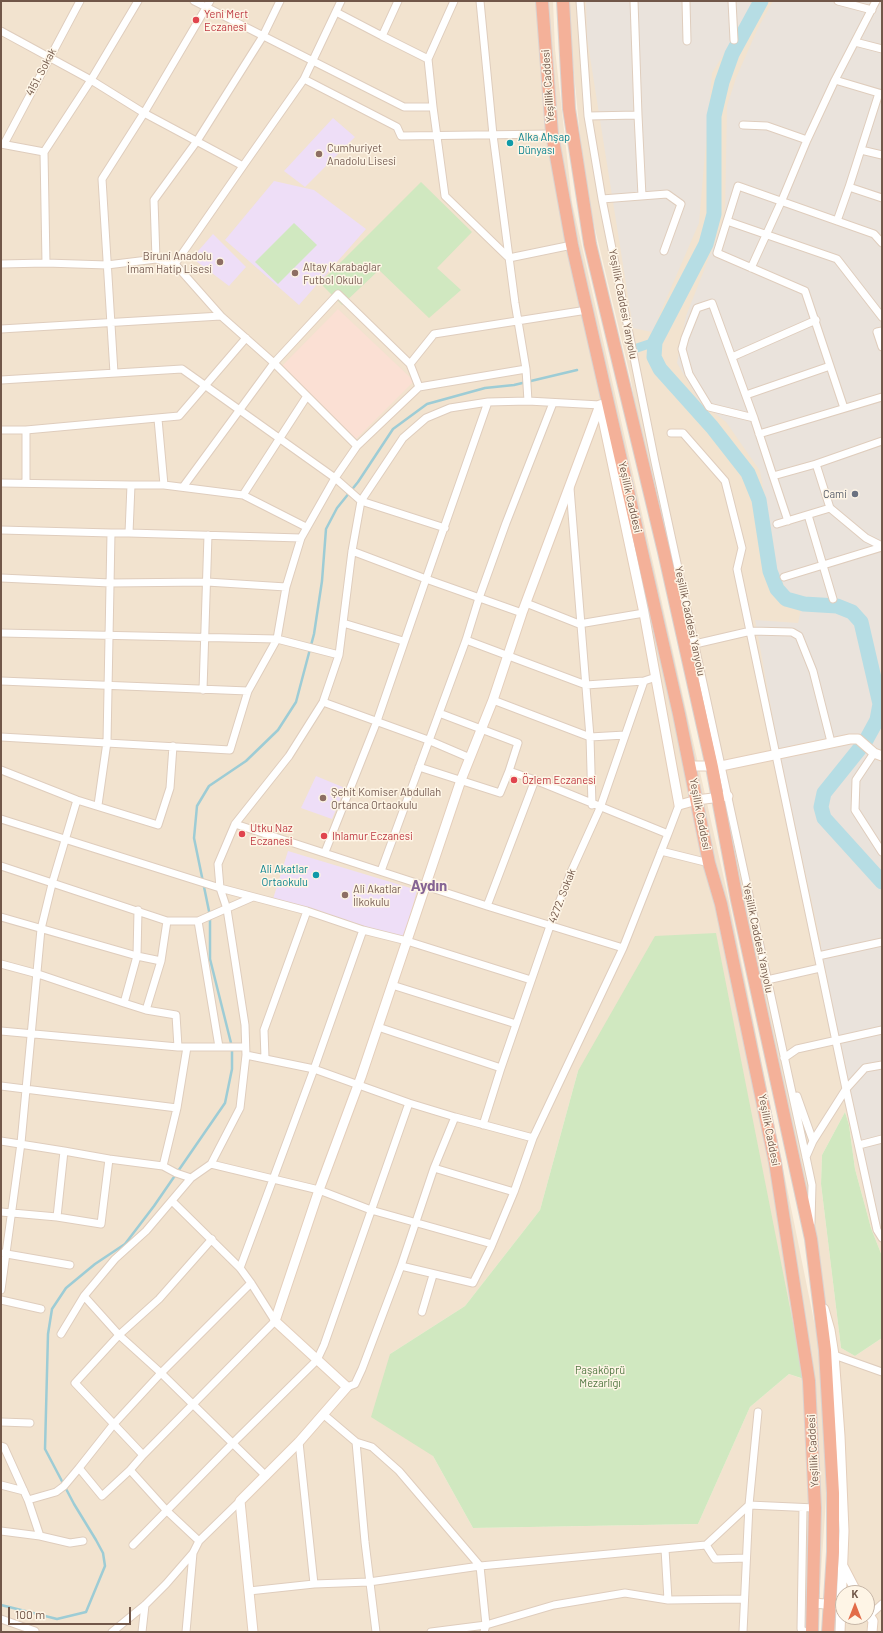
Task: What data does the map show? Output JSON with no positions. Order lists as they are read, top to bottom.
{
  "streets": {
    "highway": ["Yeşillik Caddesi"],
    "street": ["4151. Sokak", "Yeşillik Caddesi Yanyolu", "4272. Sokak"]
  },
  "crossings": [
    ["Yeşillik Caddesi", "Yeşillik Caddesi Yanyolu"]
  ],
  "districts": ["Aydın"],
  "parks": ["Paşaköprü Mezarlığı"],
  "places": [
    "Yeni Mert Eczanesi",
    "Alka Ahşap Dünyası",
    "Cumhuriyet Anadolu Lisesi",
    "Biruni Anadolu İmam Hatip Lisesi",
    "Altay Karabağlar Futbol Okulu",
    "Cami",
    "Özlem Eczanesi",
    "Şehit Komiser Abdullah Ortanca Ortaokulu",
    "Utku Naz Eczanesi",
    "Ihlamur Eczanesi",
    "Ali Akatlar Ortaokulu",
    "Ali Akatlar İlkokulu"
  ],
  "scale_bar": "100 m",
  "north": "top"
}
